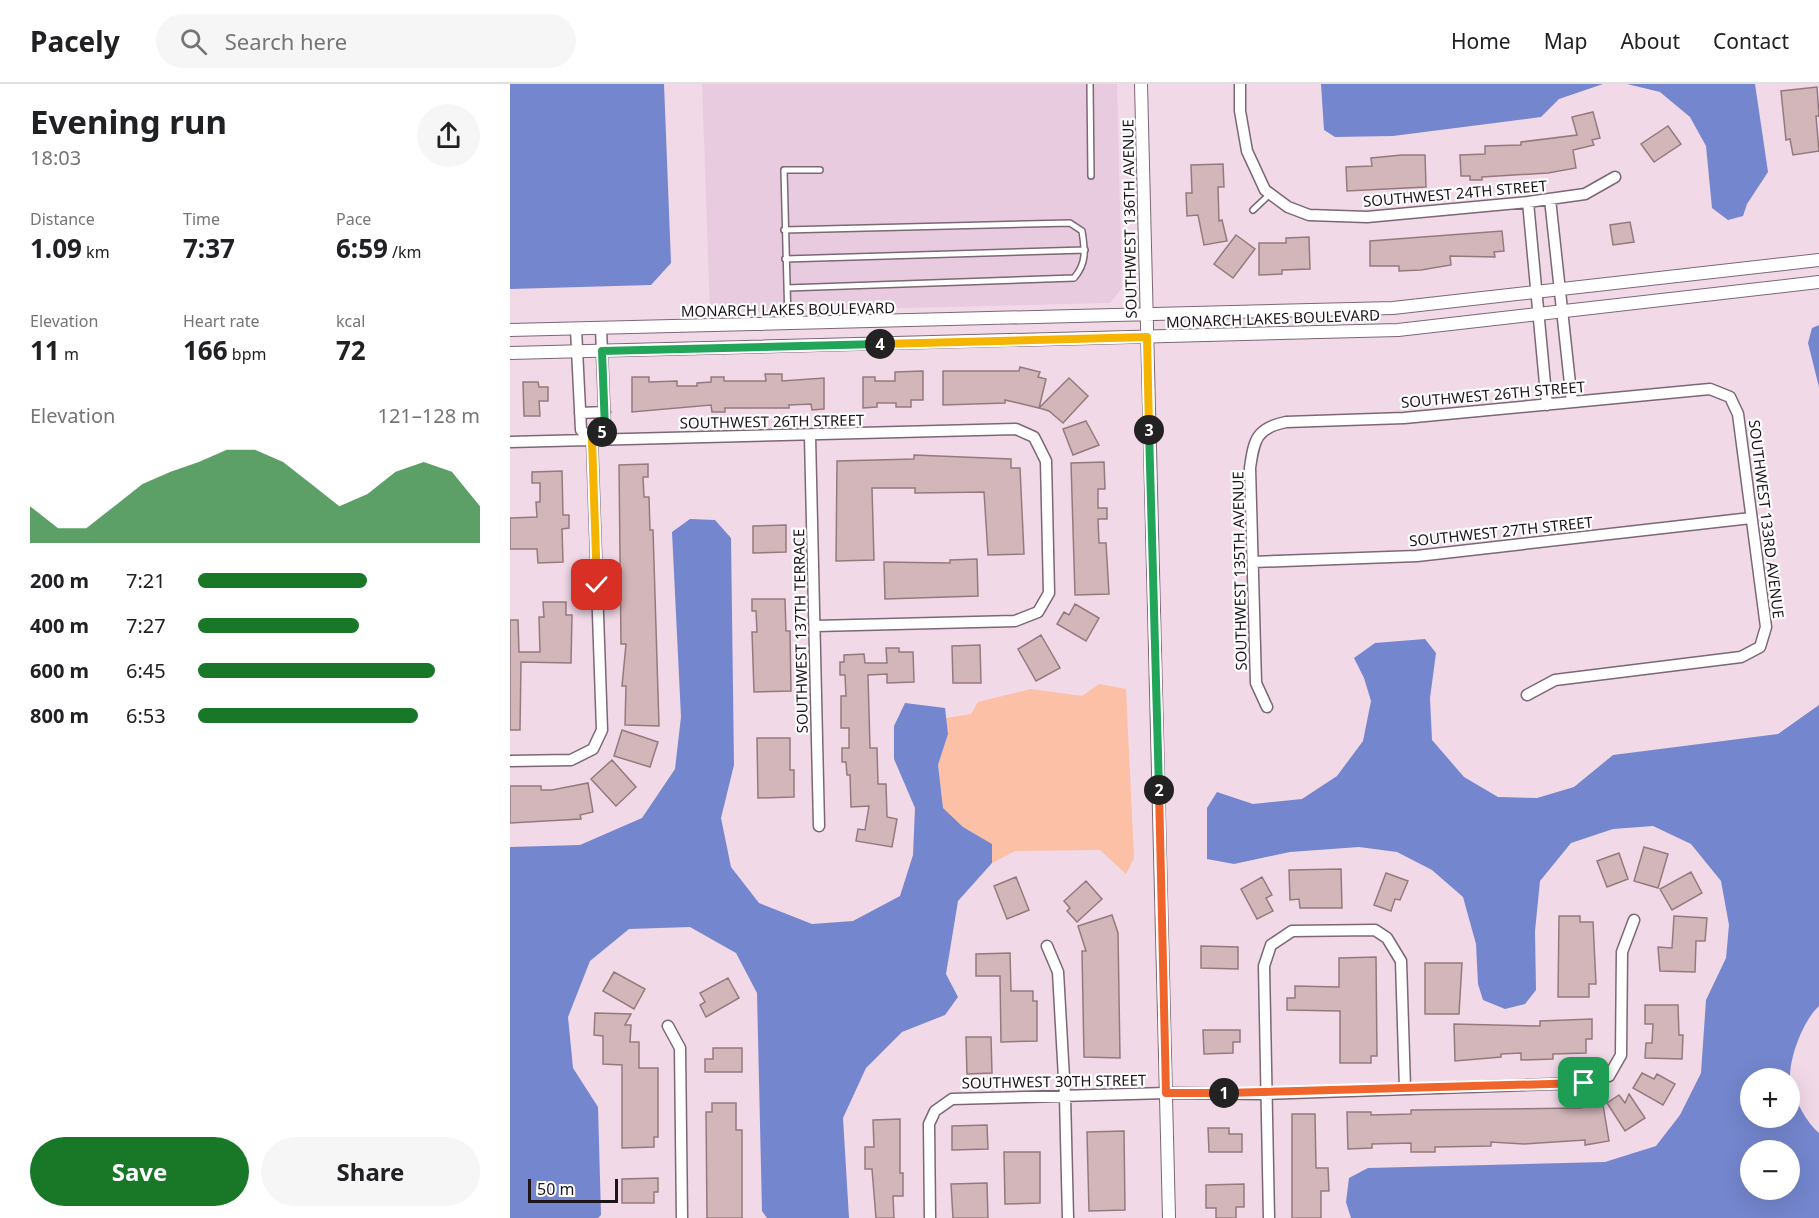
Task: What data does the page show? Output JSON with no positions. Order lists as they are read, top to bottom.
{
  "streets": {
    "street": [
      "SOUTHWEST 24TH STREET",
      "SOUTHWEST 136TH AVENUE",
      "MONARCH LAKES BOULEVARD",
      "SOUTHWEST 26TH STREET",
      "SOUTHWEST 133RD AVENUE",
      "SOUTHWEST 27TH STREET",
      "SOUTHWEST 135TH AVENUE",
      "SOUTHWEST 137TH TERRACE",
      "SOUTHWEST 30TH STREET"
    ]
  },
  "crossings": [
    ["SOUTHWEST 136TH AVENUE", "MONARCH LAKES BOULEVARD"],
    ["SOUTHWEST 136TH AVENUE", "SOUTHWEST 30TH STREET"],
    ["SOUTHWEST 26TH STREET", "SOUTHWEST 133RD AVENUE"],
    ["SOUTHWEST 26TH STREET", "SOUTHWEST 135TH AVENUE"],
    ["SOUTHWEST 26TH STREET", "SOUTHWEST 137TH TERRACE"],
    ["SOUTHWEST 133RD AVENUE", "SOUTHWEST 27TH STREET"],
    ["SOUTHWEST 27TH STREET", "SOUTHWEST 135TH AVENUE"]
  ],
  "scale_bar": "50 m",
  "page": {
    "header": "Pacely",
    "search": "Search here",
    "nav": [
      "Home",
      "Map",
      "About",
      "Contact"
    ],
    "heading": ["Evening run", "18:03"],
    "stats": [
      ["Distance", "1.09 km"],
      ["Time", "7:37"],
      ["Pace", "6:59 /km"],
      ["Elevation", "11 m"],
      ["Heart rate", "166 bpm"],
      ["kcal", "72"]
    ],
    "pins": [
      "4",
      "3",
      "5",
      "2",
      "1"
    ],
    "chart": ["Elevation", "121–128 m"],
    "list": [
      {
        "name": "200 m",
        "note": "7:21"
      },
      {
        "name": "400 m",
        "note": "7:27"
      },
      {
        "name": "600 m",
        "note": "6:45"
      },
      {
        "name": "800 m",
        "note": "6:53"
      }
    ],
    "map_buttons": ["+", "−"],
    "buttons": ["Save", "Share"],
    "scale": "50 m"
  }
}
